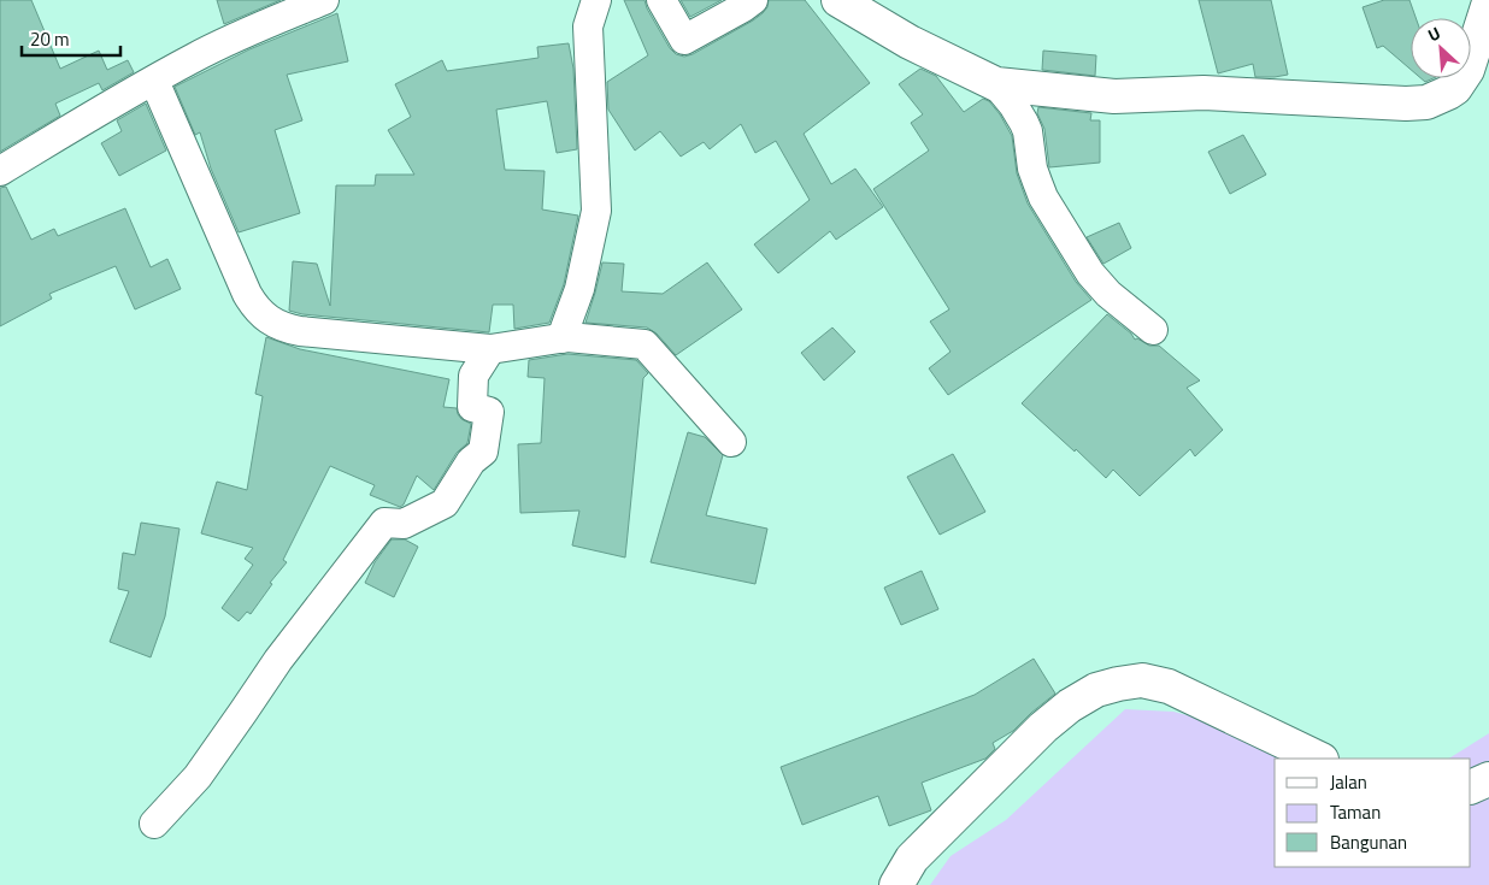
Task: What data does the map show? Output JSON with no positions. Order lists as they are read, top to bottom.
{
  "legend": ["Jalan", "Taman", "Bangunan"],
  "scale_bar": "20 m",
  "north": "top left"
}
